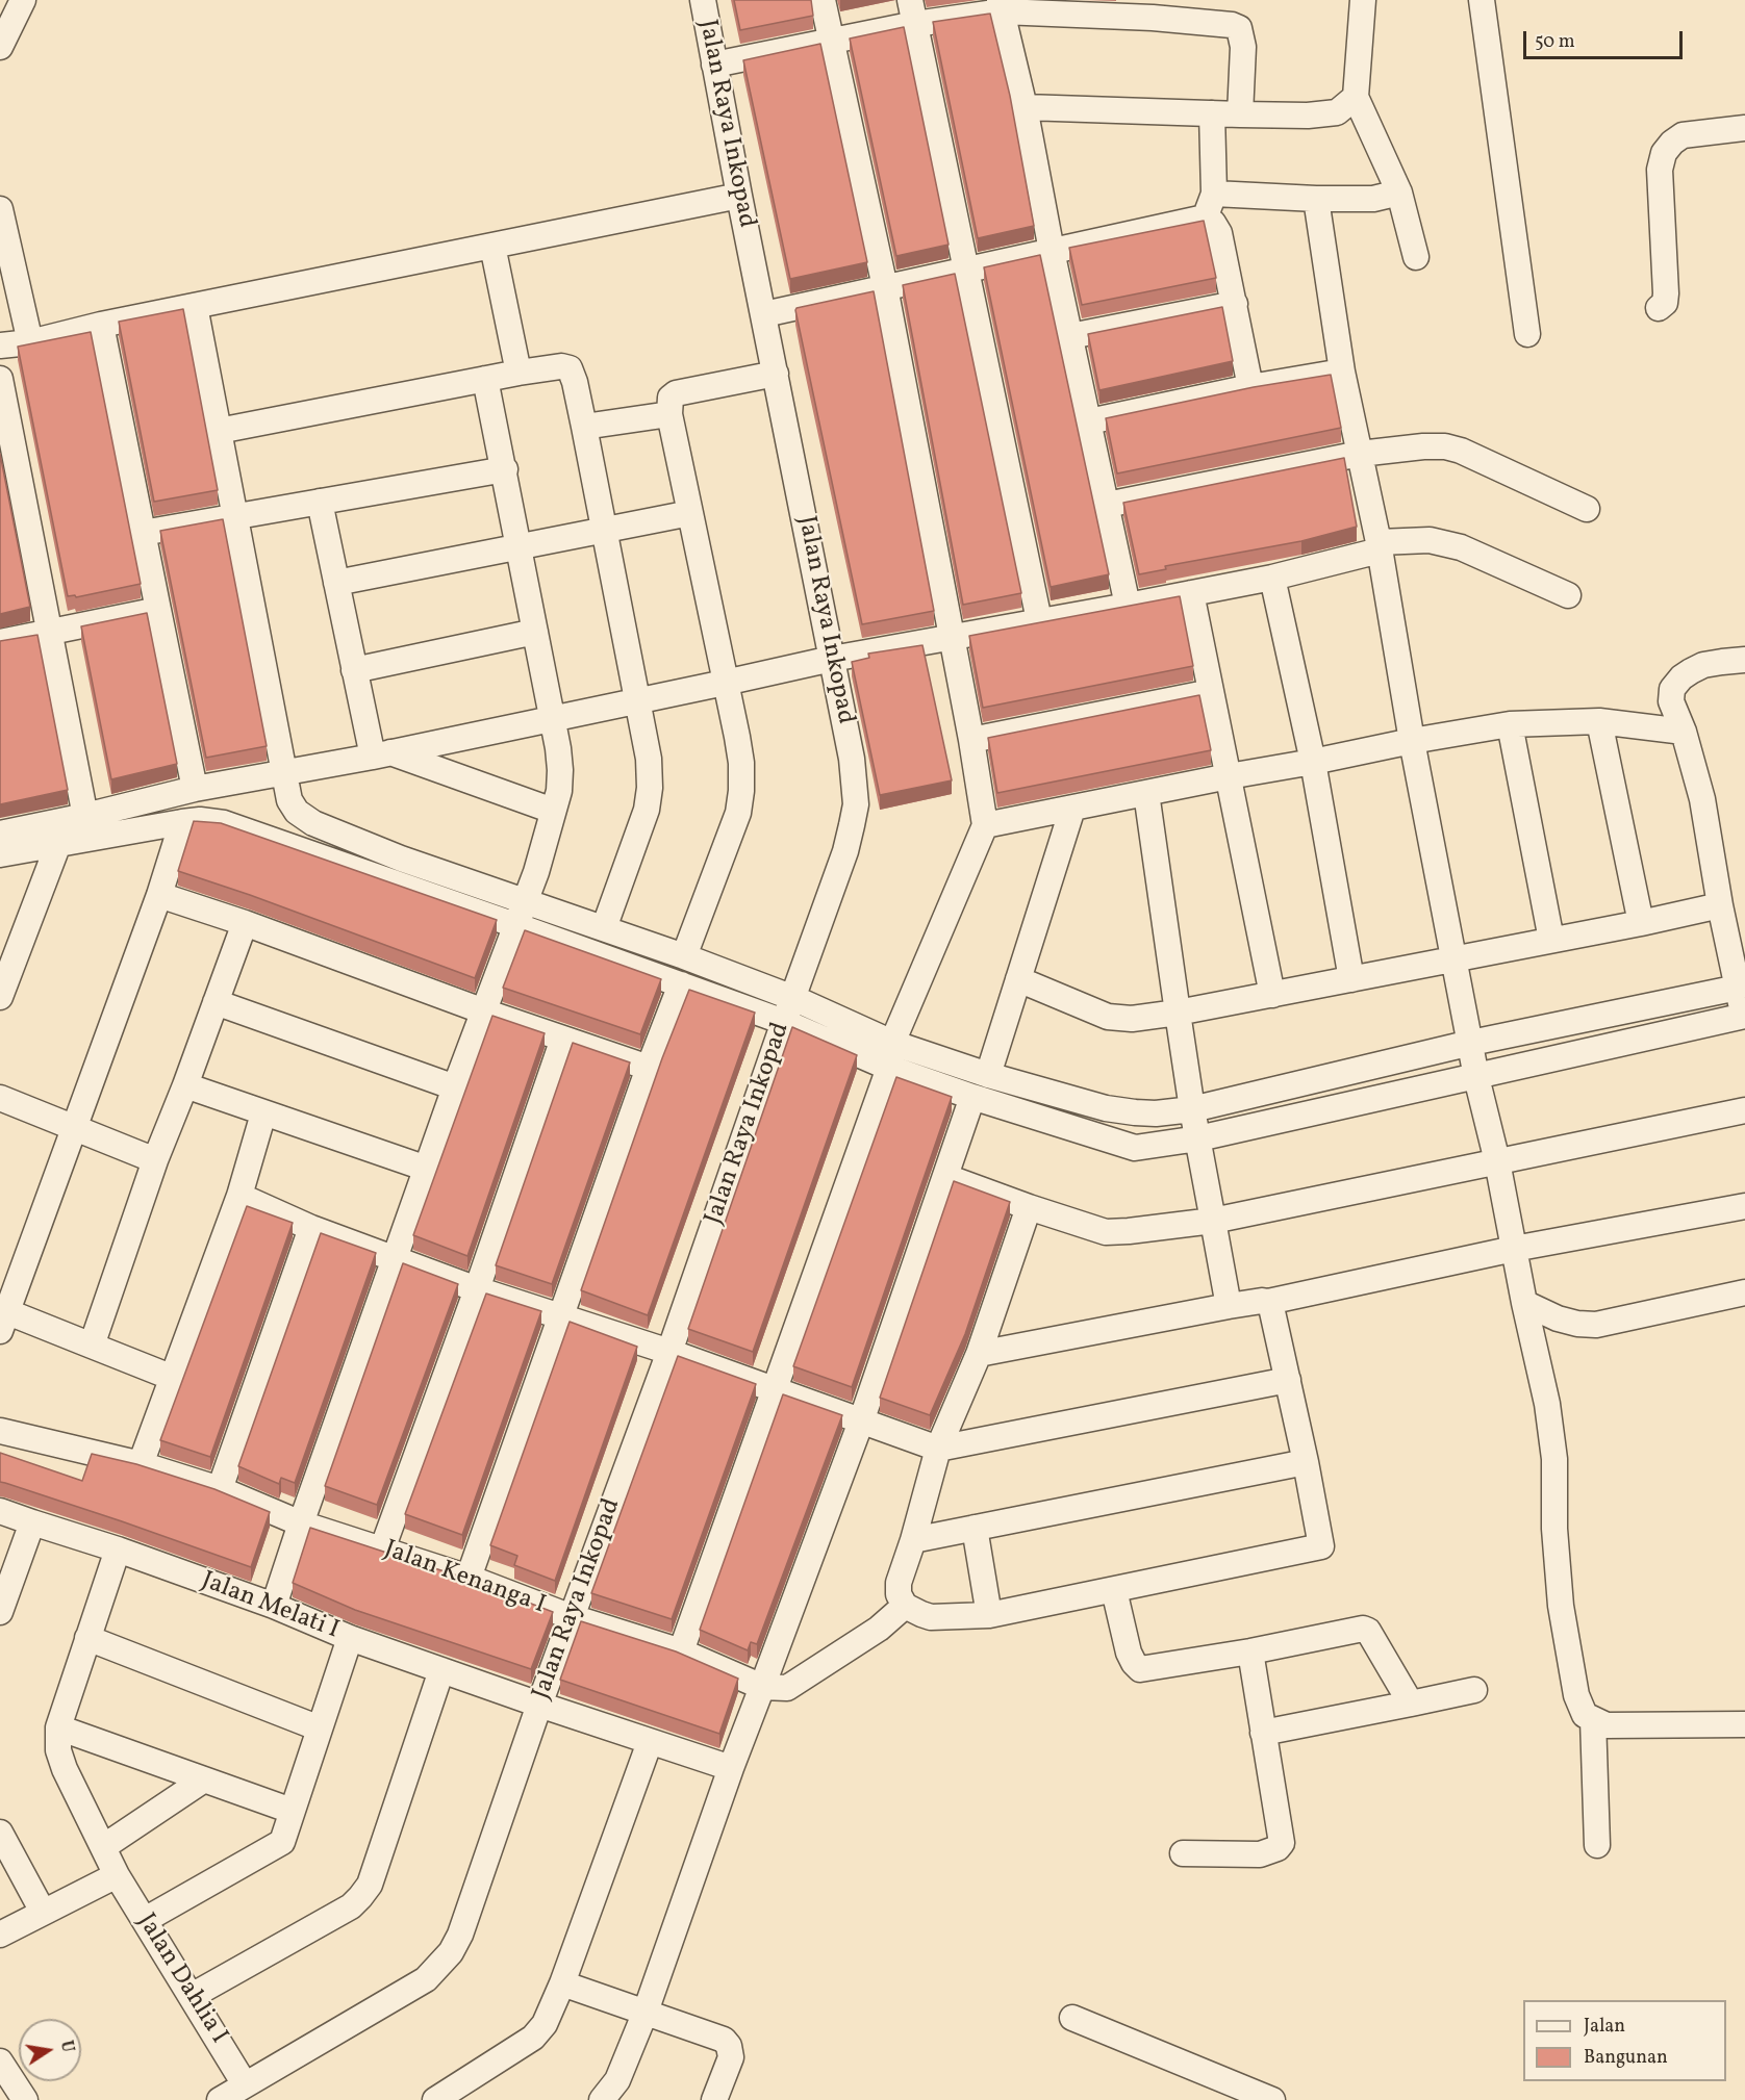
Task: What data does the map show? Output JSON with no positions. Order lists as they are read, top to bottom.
{
  "streets": {
    "street": [
      "Jalan Raya Inkopad",
      "Jalan Kenanga I",
      "Jalan Melati I",
      "Jalan Dahlia I"
    ]
  },
  "crossings": [
    ["Jalan Raya Inkopad", "Jalan Kenanga I"],
    ["Jalan Raya Inkopad", "Jalan Melati I"],
    ["Jalan Raya Inkopad", "Jalan Dahlia I"]
  ],
  "legend": ["Jalan", "Bangunan"],
  "scale_bar": "50 m",
  "north": "right"
}
